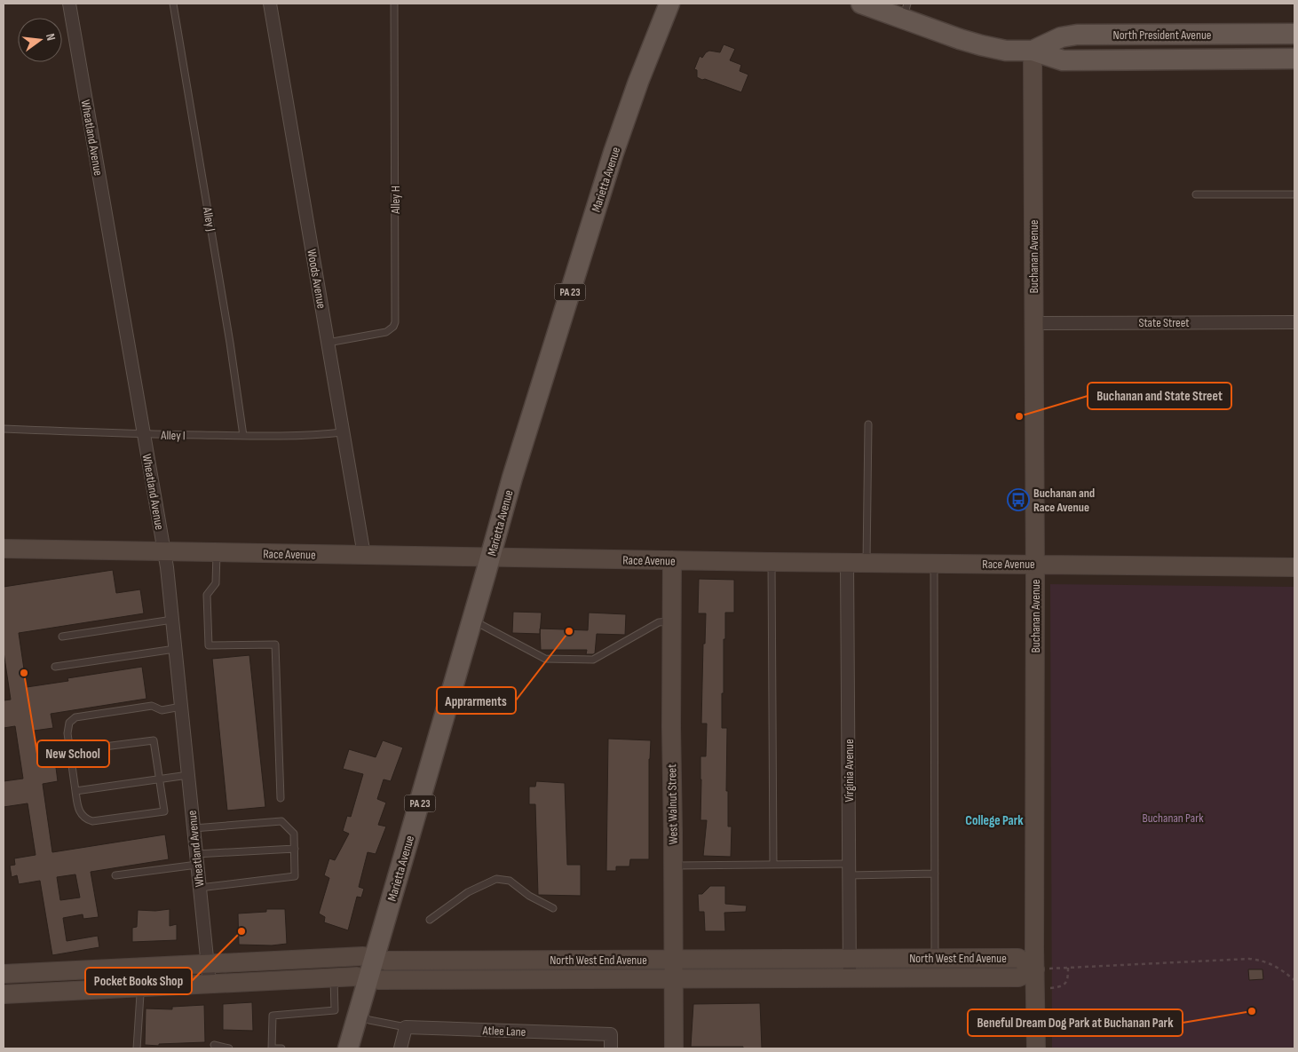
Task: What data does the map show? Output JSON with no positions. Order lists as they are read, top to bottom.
{
  "streets": {
    "main road": ["North President Avenue", "Marietta Avenue", "PA 23"],
    "street": [
      "Wheatland Avenue",
      "Buchanan Avenue",
      "Woods Avenue",
      "State Street",
      "Race Avenue",
      "Virginia Avenue",
      "West Walnut Street",
      "North West End Avenue",
      "Atlee Lane"
    ],
    "lane": ["Alley H", "Alley J", "Alley I"]
  },
  "crossings": [
    ["North President Avenue", "Buchanan Avenue"],
    ["Wheatland Avenue", "Alley I"],
    ["Wheatland Avenue", "Race Avenue"],
    ["Wheatland Avenue", "North West End Avenue"],
    ["Marietta Avenue", "Race Avenue"],
    ["Marietta Avenue", "North West End Avenue"],
    ["Alley H", "Woods Avenue"],
    ["Alley J", "Alley I"],
    ["Buchanan Avenue", "State Street"],
    ["Buchanan Avenue", "Race Avenue"],
    ["Buchanan Avenue", "North West End Avenue"],
    ["Woods Avenue", "Alley I"],
    ["Woods Avenue", "Race Avenue"],
    ["Race Avenue", "Virginia Avenue"],
    ["Race Avenue", "West Walnut Street"],
    ["Virginia Avenue", "North West End Avenue"],
    ["West Walnut Street", "North West End Avenue"]
  ],
  "districts": ["College Park"],
  "parks": ["Buchanan Park"],
  "places": {
    "other": [
      "Buchanan and State Street",
      "Apprarments",
      "New School",
      "Pocket Books Shop",
      "Beneful Dream Dog Park at Buchanan Park"
    ],
    "bus stop": ["Buchanan and Race Avenue"]
  },
  "north": "right"
}
